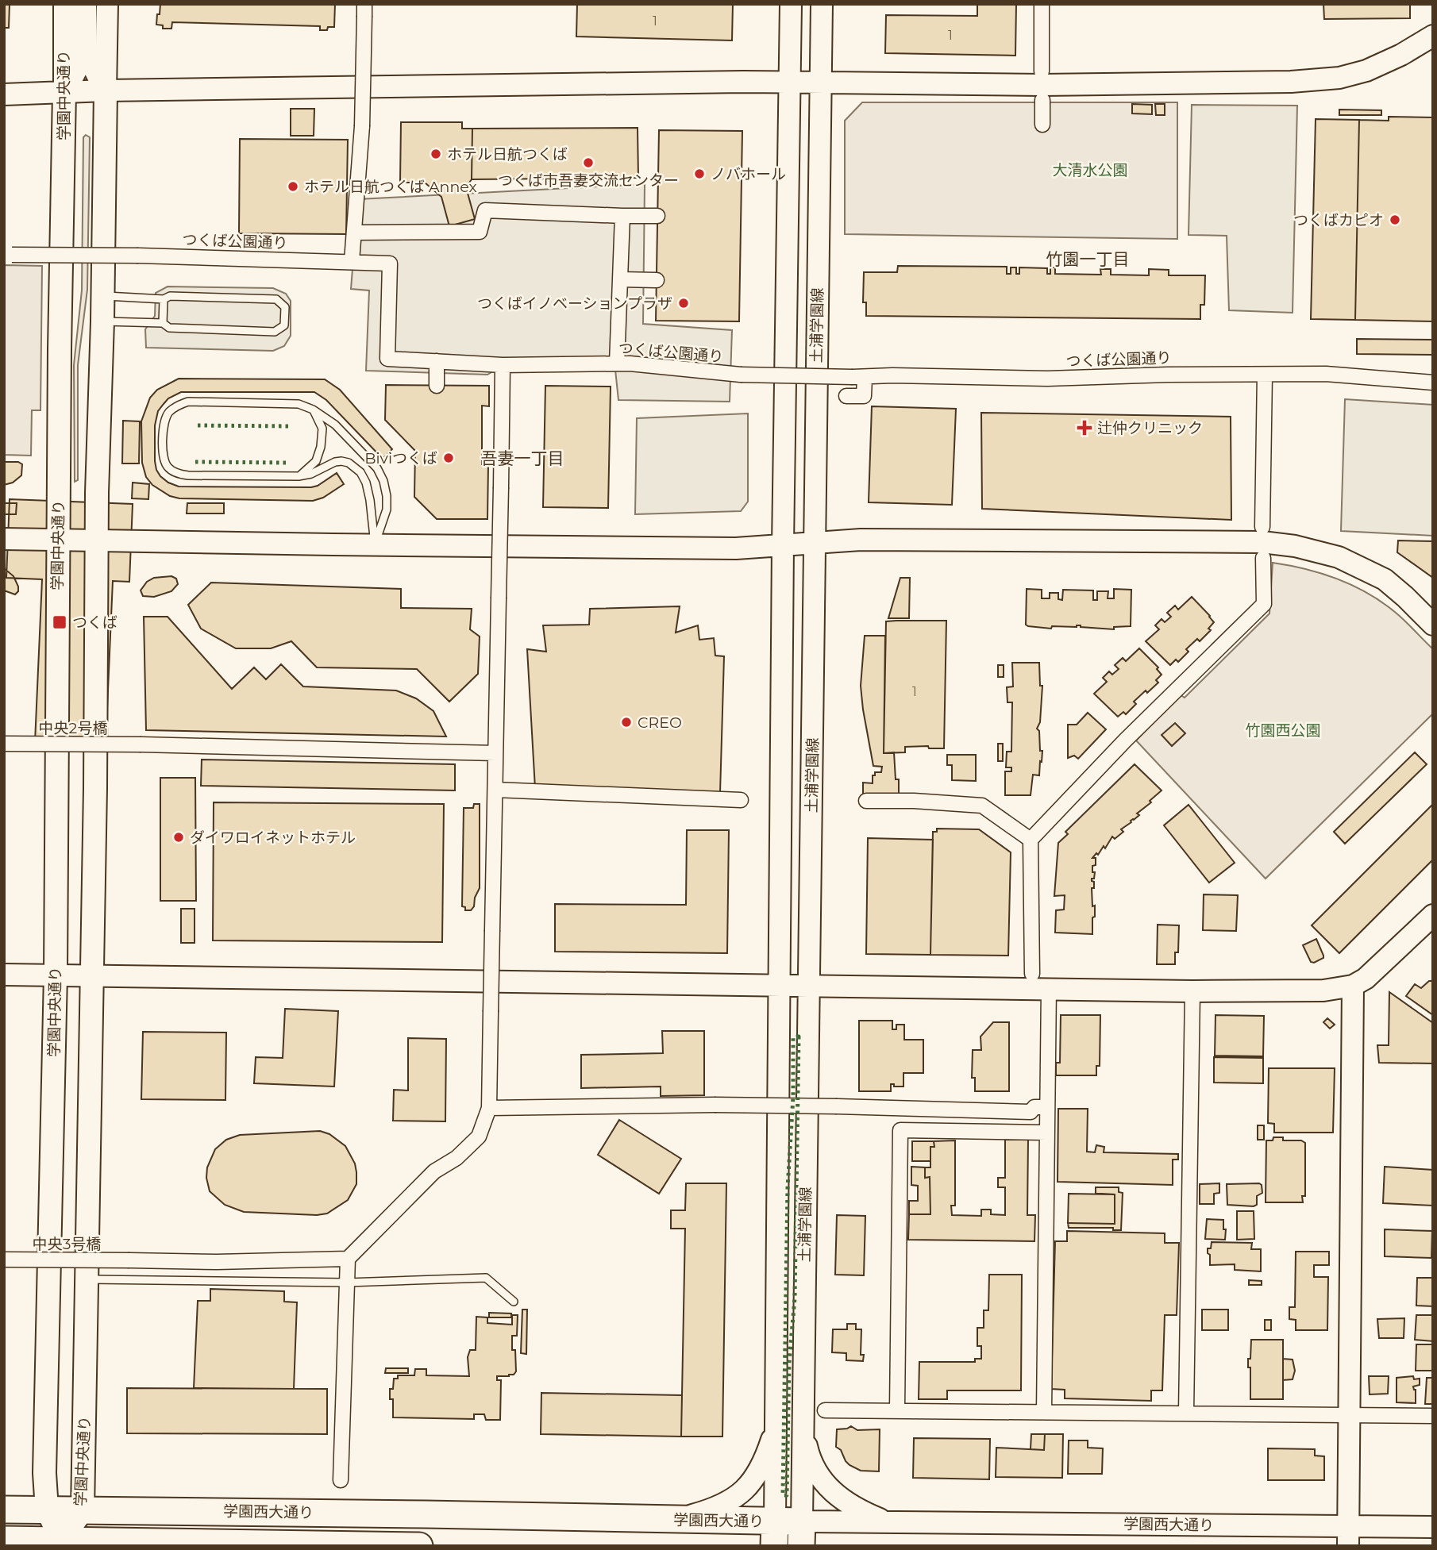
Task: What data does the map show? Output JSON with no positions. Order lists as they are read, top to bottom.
{
  "streets": {
    "highway": ["学園西大通り"],
    "main road": ["学園中央通り"],
    "street": [
      "つくば公園通り",
      "土浦学園線",
      "中央2号橋",
      "中央3号橋"
    ]
  },
  "crossings": [
    ["学園中央通り", "学園西大通り"],
    ["土浦学園線", "学園西大通り"]
  ],
  "districts": ["竹園一丁目", "吾妻一丁目"],
  "parks": ["大清水公園", "竹園西公園"],
  "places": {
    "other": [
      "ホテル日航つくば",
      "つくば市吾妻交流センター",
      "ノバホール",
      "ホテル日航つくば Annex",
      "つくばカピオ",
      "つくばイノベーションプラザ",
      "Biviつくば",
      "CREO",
      "ダイワロイネットホテル"
    ],
    "health": ["辻仲クリニック"],
    "transit": ["つくば"]
  },
  "house_numbers": ["1", "1", "1"]
}
